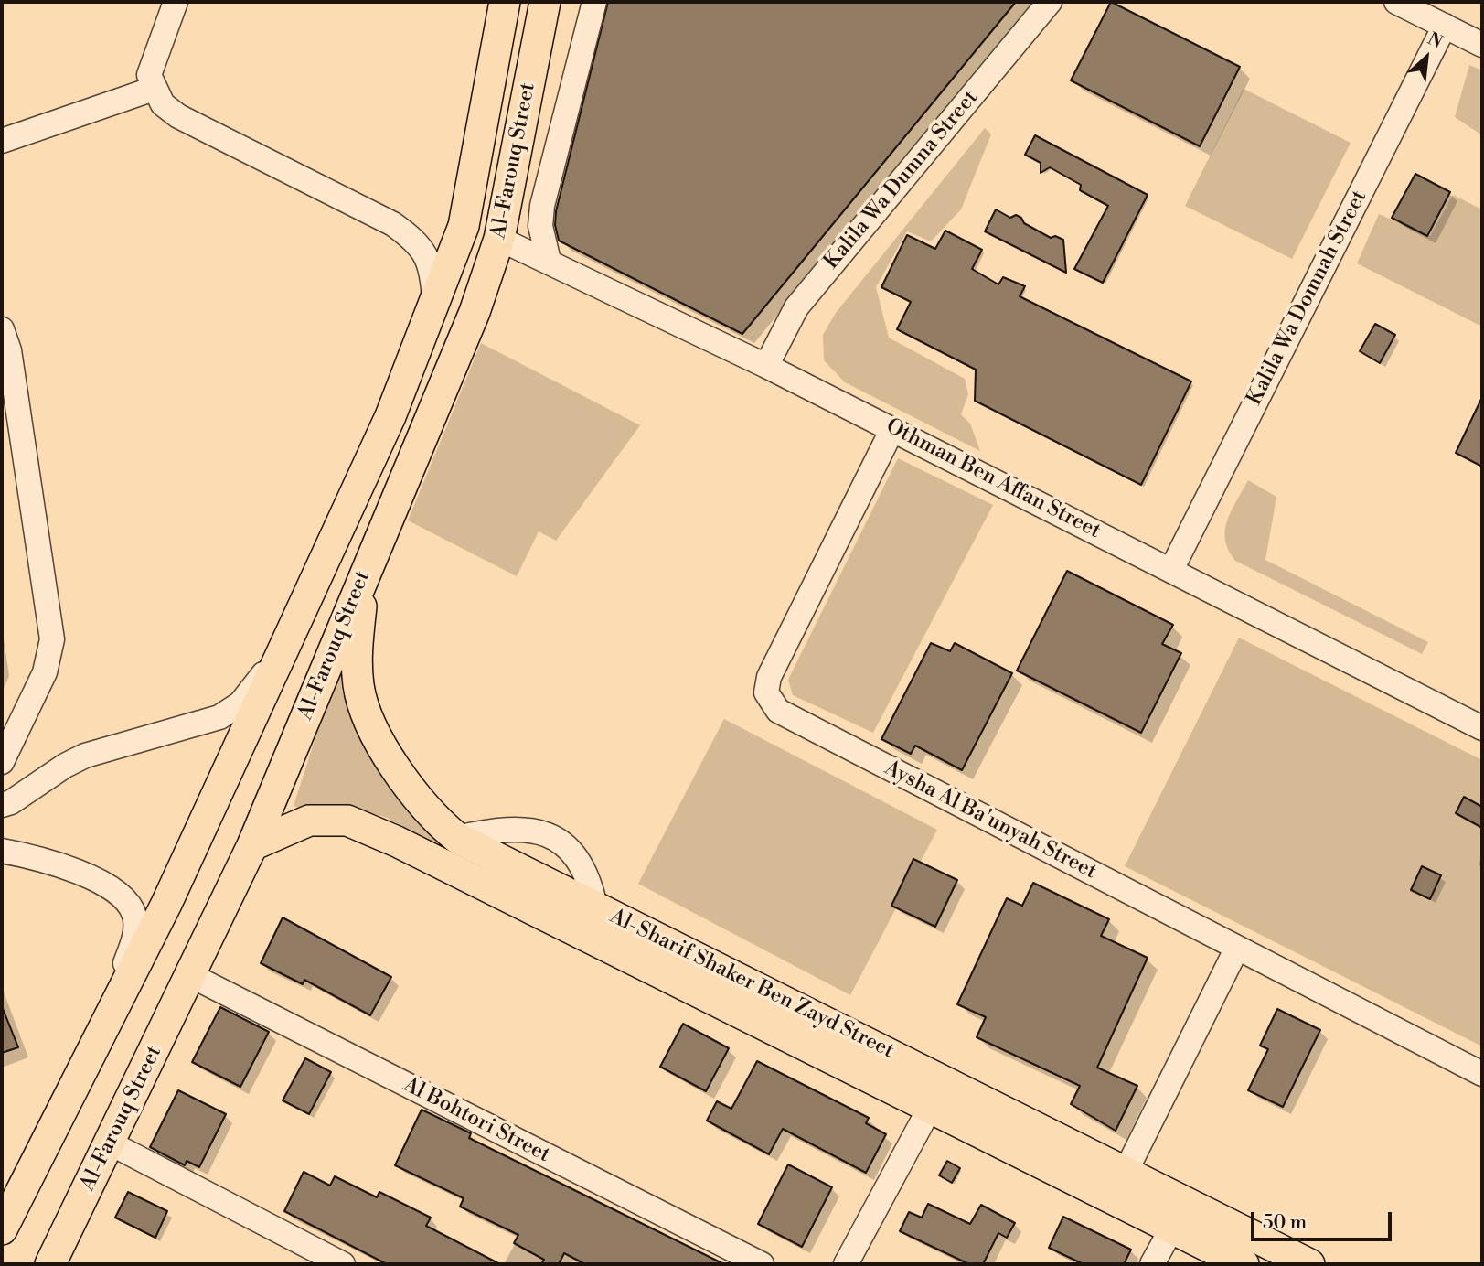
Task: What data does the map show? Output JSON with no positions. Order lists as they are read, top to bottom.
{
  "streets": {
    "main road": ["Al-Farouq Street", "Al-Sharif Shaker Ben Zayd Street"],
    "street": [
      "Kalila Wa Dumna Street",
      "Kalila Wa Domnah Street",
      "Othman Ben Affan Street",
      "Aysha Al Ba'unyah Street",
      "Al Bohtori Street"
    ]
  },
  "crossings": [
    ["Al-Farouq Street", "Othman Ben Affan Street"],
    ["Al-Farouq Street", "Al-Sharif Shaker Ben Zayd Street"],
    ["Al-Farouq Street", "Al Bohtori Street"],
    ["Kalila Wa Dumna Street", "Othman Ben Affan Street"],
    ["Kalila Wa Domnah Street", "Othman Ben Affan Street"],
    ["Othman Ben Affan Street", "Aysha Al Ba'unyah Street"]
  ],
  "scale_bar": "50 m",
  "north": "top right"
}
